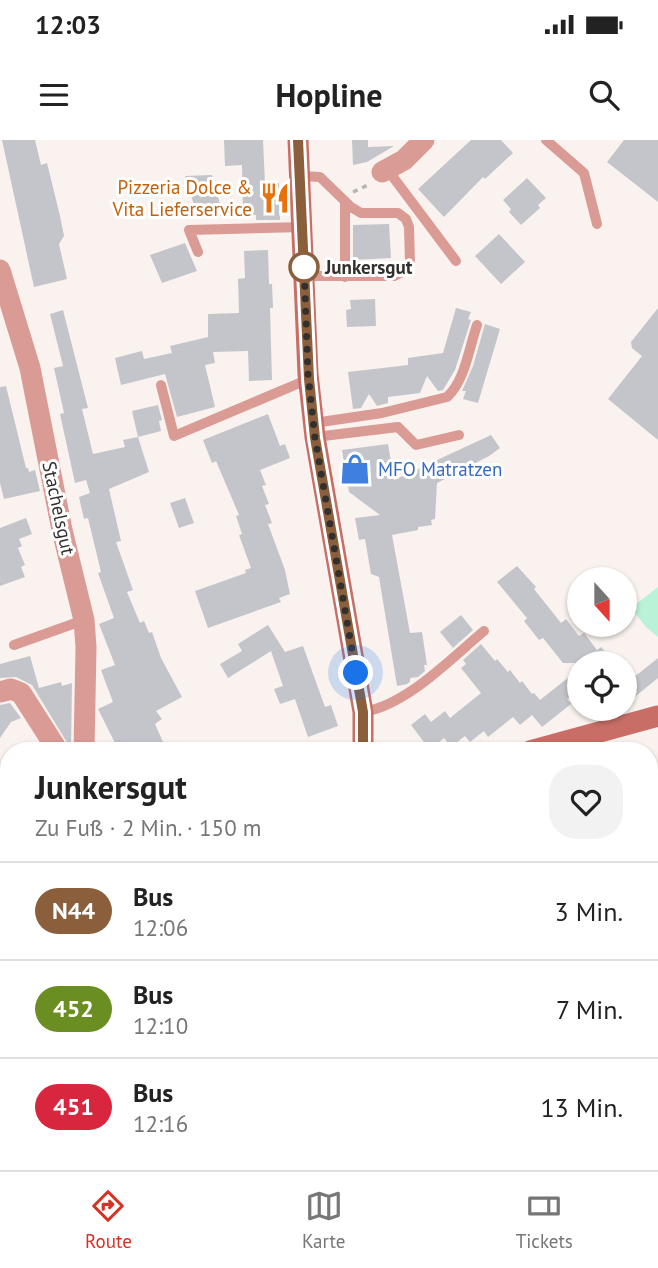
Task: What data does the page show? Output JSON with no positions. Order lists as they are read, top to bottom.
{
  "streets": {
    "street": ["Stachelsgut"]
  },
  "places": {
    "restaurant": ["Pizzeria Dolce & Vita Lieferservice"],
    "other": ["Junkersgut"],
    "shop": ["MFO Matratzen"]
  },
  "lines": ["bus line N44"],
  "north": "bottom",
  "page": {
    "status": "12:03",
    "header": "Hopline",
    "heading": ["Junkersgut", "Zu Fuß · 2 Min. · 150 m"],
    "list": [
      {
        "mark": "N44",
        "name": "Bus",
        "note": "12:06",
        "value": "3 Min."
      },
      {
        "mark": "452",
        "name": "Bus",
        "note": "12:10",
        "value": "7 Min."
      },
      {
        "mark": "451",
        "name": "Bus",
        "note": "12:16",
        "value": "13 Min."
      }
    ],
    "tabs": ["Route", "Karte", "Tickets"]
  }
}
